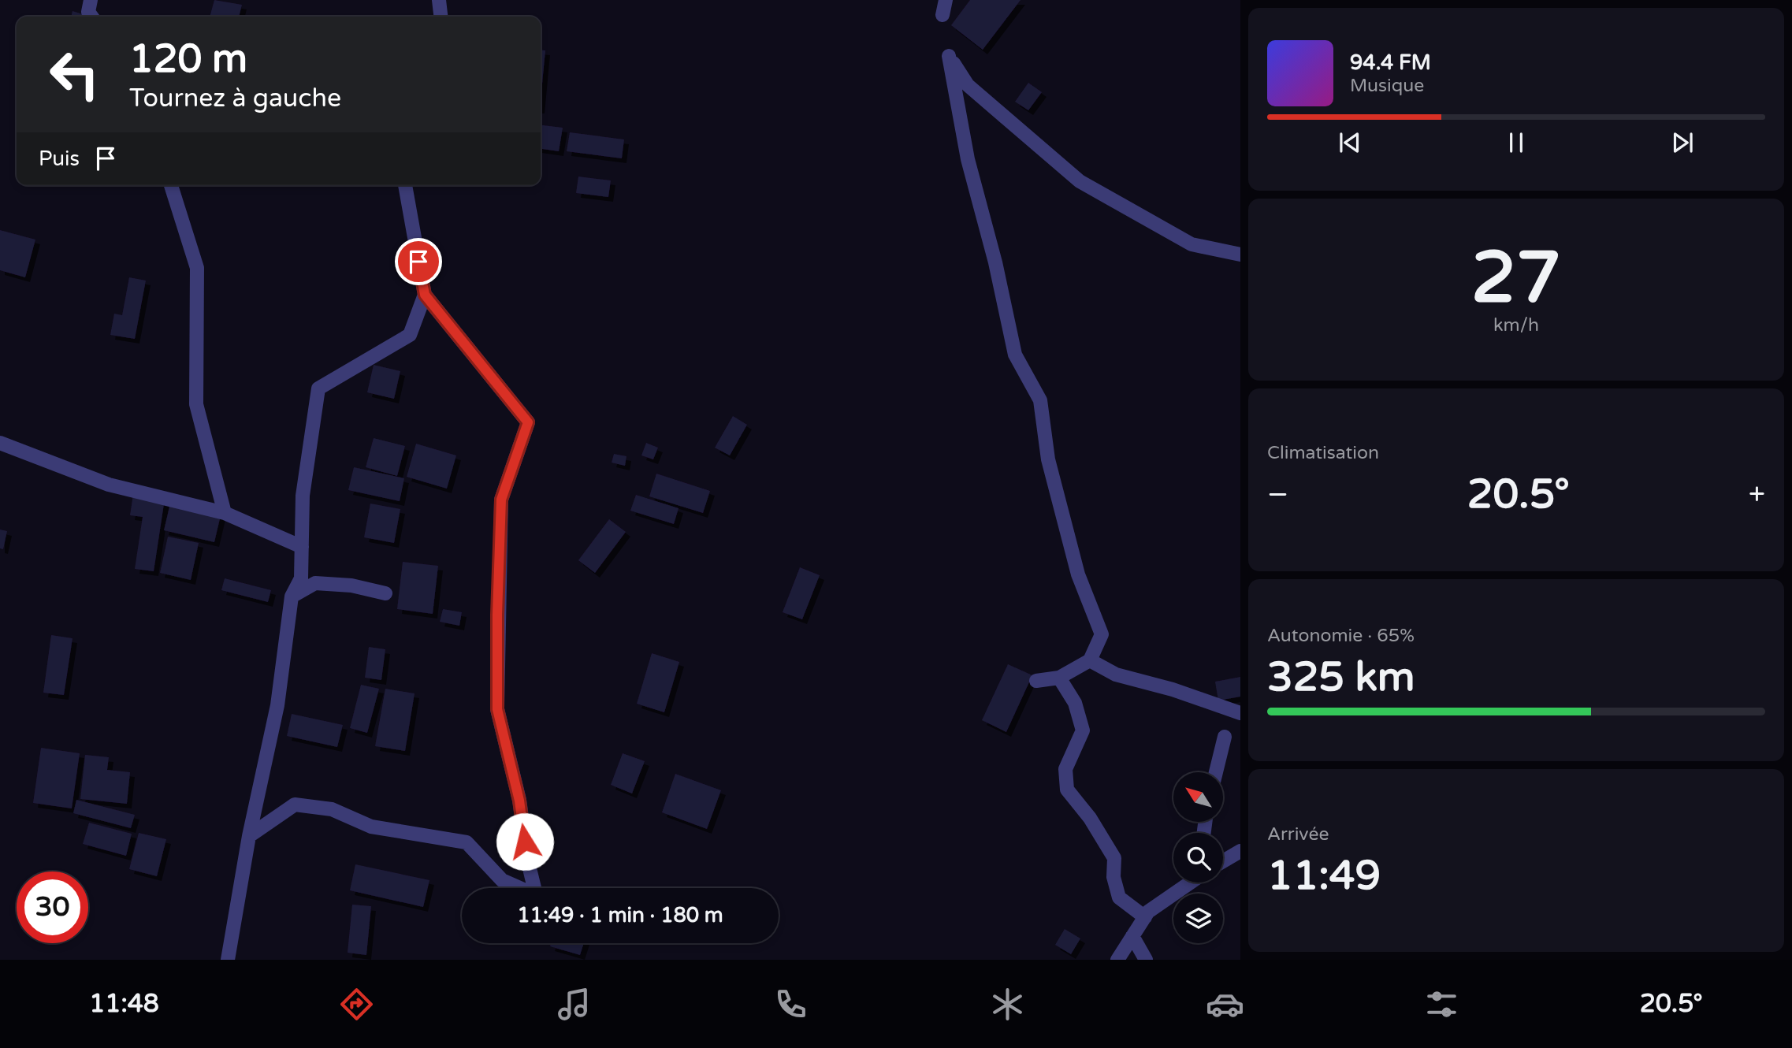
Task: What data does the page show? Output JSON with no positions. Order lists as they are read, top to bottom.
{
  "north": "top left",
  "page": {
    "turn": ["120 m", "Tournez à gauche"],
    "song": ["94.4 FM", "Musique"],
    "then": "Puis",
    "tile": [
      ["27", "km/h"],
      "Climatisation",
      ["Autonomie · 65%", "325 km"],
      ["Arrivée", "11:49"]
    ],
    "heat": ["−", "20.5°", "+"],
    "limit": "30",
    "trip": "11:49 · 1 min · 180 m",
    "tabs": ["11:48", "20.5°"]
  }
}
